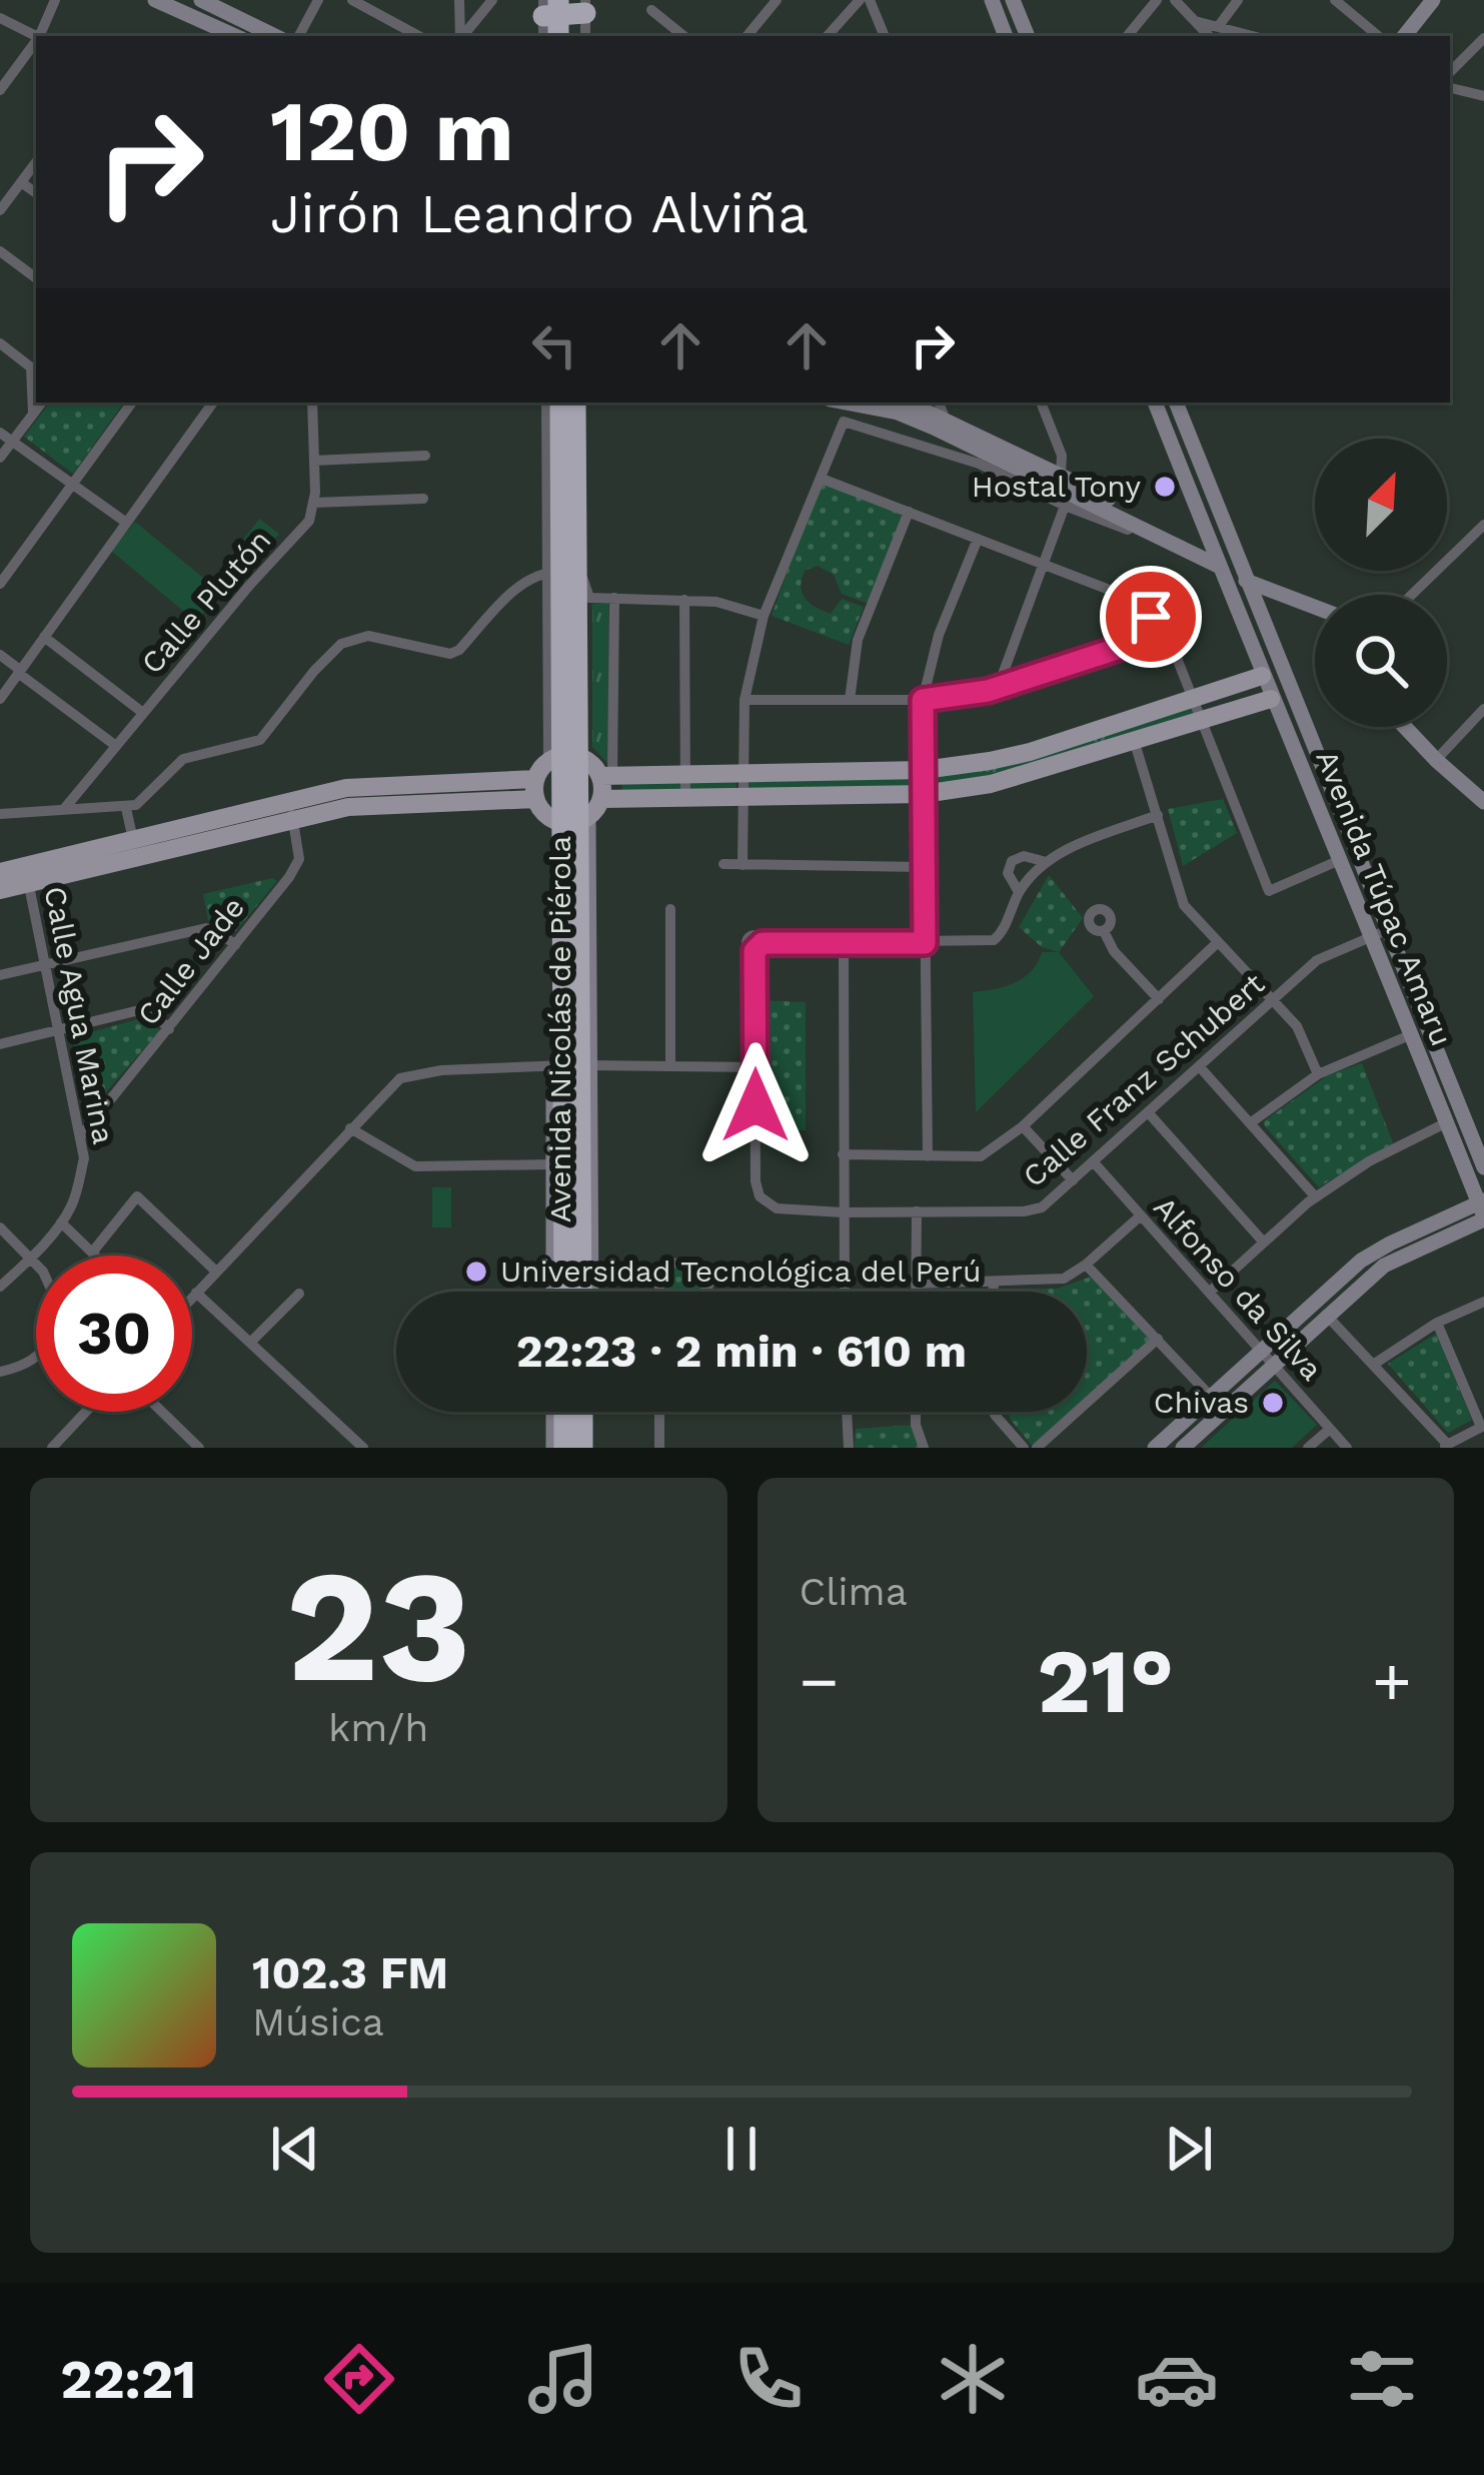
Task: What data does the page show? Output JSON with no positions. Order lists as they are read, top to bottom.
{
  "streets": {
    "highway": ["Avenida Nicolás de Piérola"],
    "main road": ["Avenida Túpac Amaru"],
    "street": [
      "Calle Plutón",
      "Calle Jade",
      "Calle Agua Marina",
      "Calle Franz Schubert",
      "Alfonso da Silva"
    ]
  },
  "crossings": [
    ["Avenida Túpac Amaru", "Calle Franz Schubert"],
    ["Calle Jade", "Calle Agua Marina"],
    ["Calle Franz Schubert", "Alfonso da Silva"]
  ],
  "places": ["Hostal Tony", "Universidad Tecnológica del Perú", "Chivas"],
  "north": "top right",
  "page": {
    "turn": ["120 m", "Jirón Leandro Alviña"],
    "limit": "30",
    "trip": "22:23 · 2 min · 610 m",
    "tile": [
      ["23", "km/h"],
      "Clima"
    ],
    "heat": ["−", "21°", "+"],
    "song": ["102.3 FM", "Música"],
    "tabs": "22:21"
  }
}
